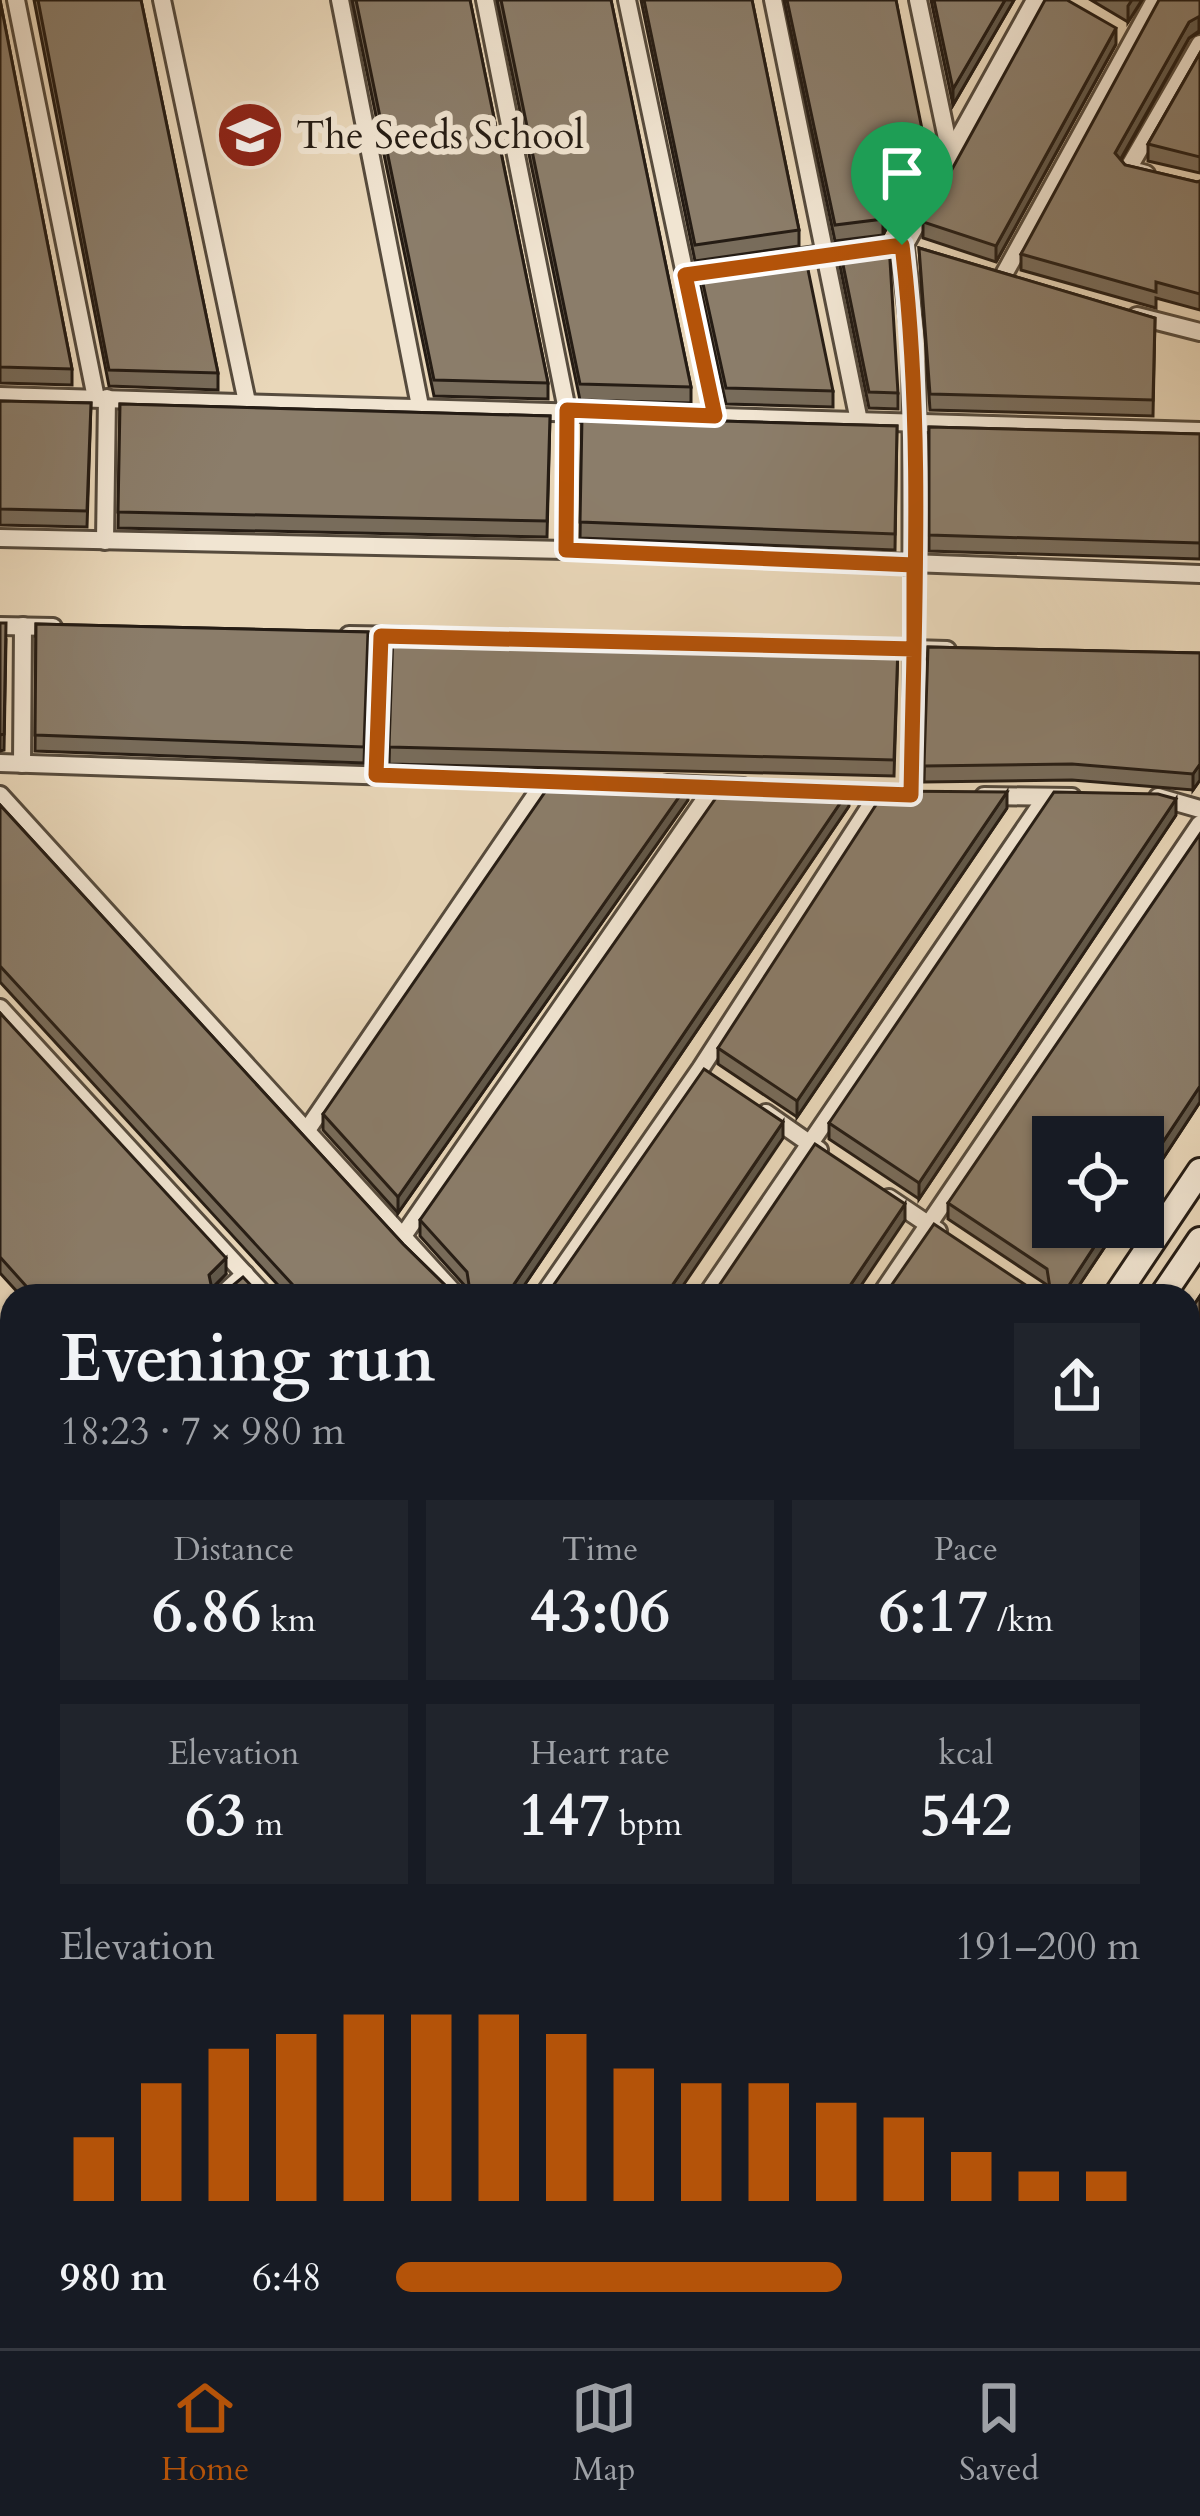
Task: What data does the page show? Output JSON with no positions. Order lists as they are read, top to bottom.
{
  "places": {
    "school or university": ["The Seeds School"]
  },
  "page": {
    "heading": ["Evening run", "18:23 · 7 × 980 m"],
    "stats": [
      ["Distance", "6.86 km"],
      ["Time", "43:06"],
      ["Pace", "6:17 /km"],
      ["Elevation", "63 m"],
      ["Heart rate", "147 bpm"],
      ["kcal", "542"]
    ],
    "chart": ["Elevation", "191–200 m"],
    "list": [
      {
        "name": "980 m",
        "note": "6:48"
      }
    ],
    "tabs": ["Home", "Map", "Saved"]
  }
}
